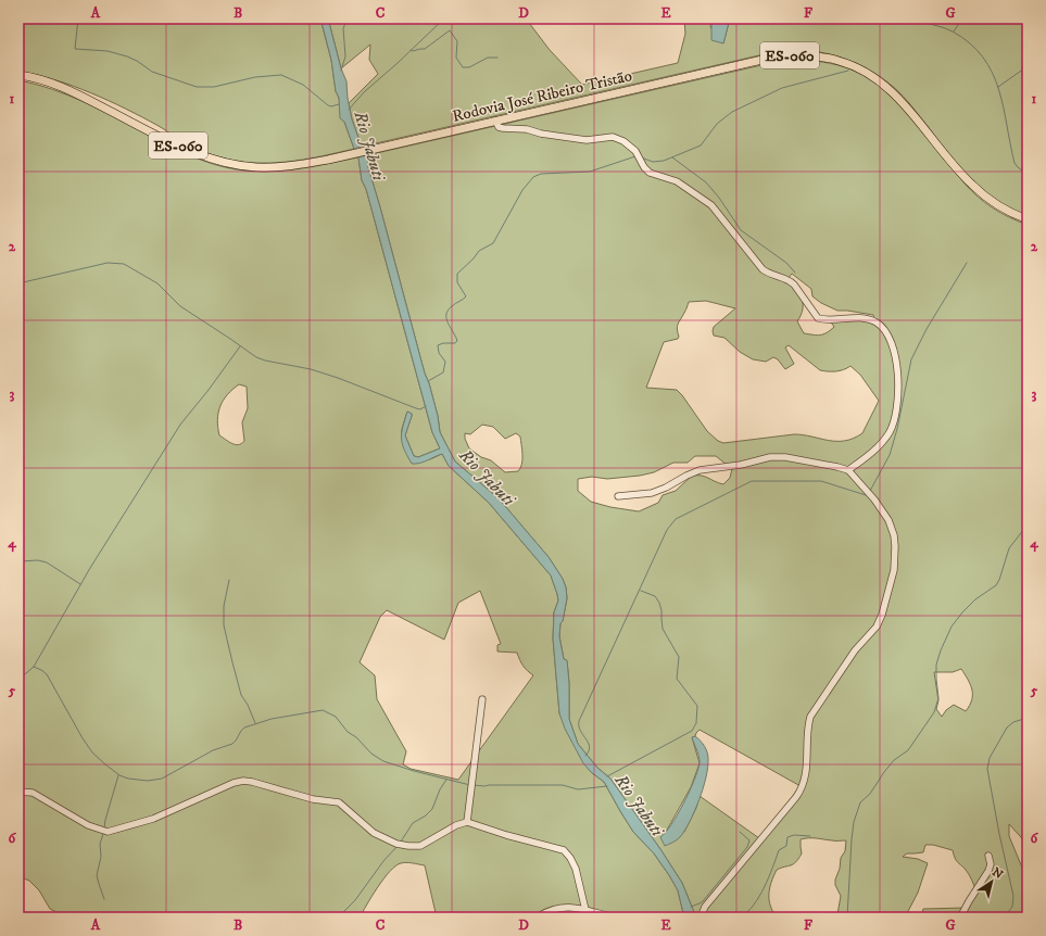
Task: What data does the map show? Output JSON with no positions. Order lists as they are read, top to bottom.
{
  "streets": {
    "main road": ["ES-060", "Rodovia José Ribeiro Tristão"]
  },
  "water": ["Rio Jabuti"],
  "north": "top right",
  "grid": {
    "columns": [
      "A",
      "B",
      "C",
      "D",
      "E",
      "F",
      "G"
    ],
    "rows": [
      "1",
      "2",
      "3",
      "4",
      "5",
      "6"
    ]
  }
}
